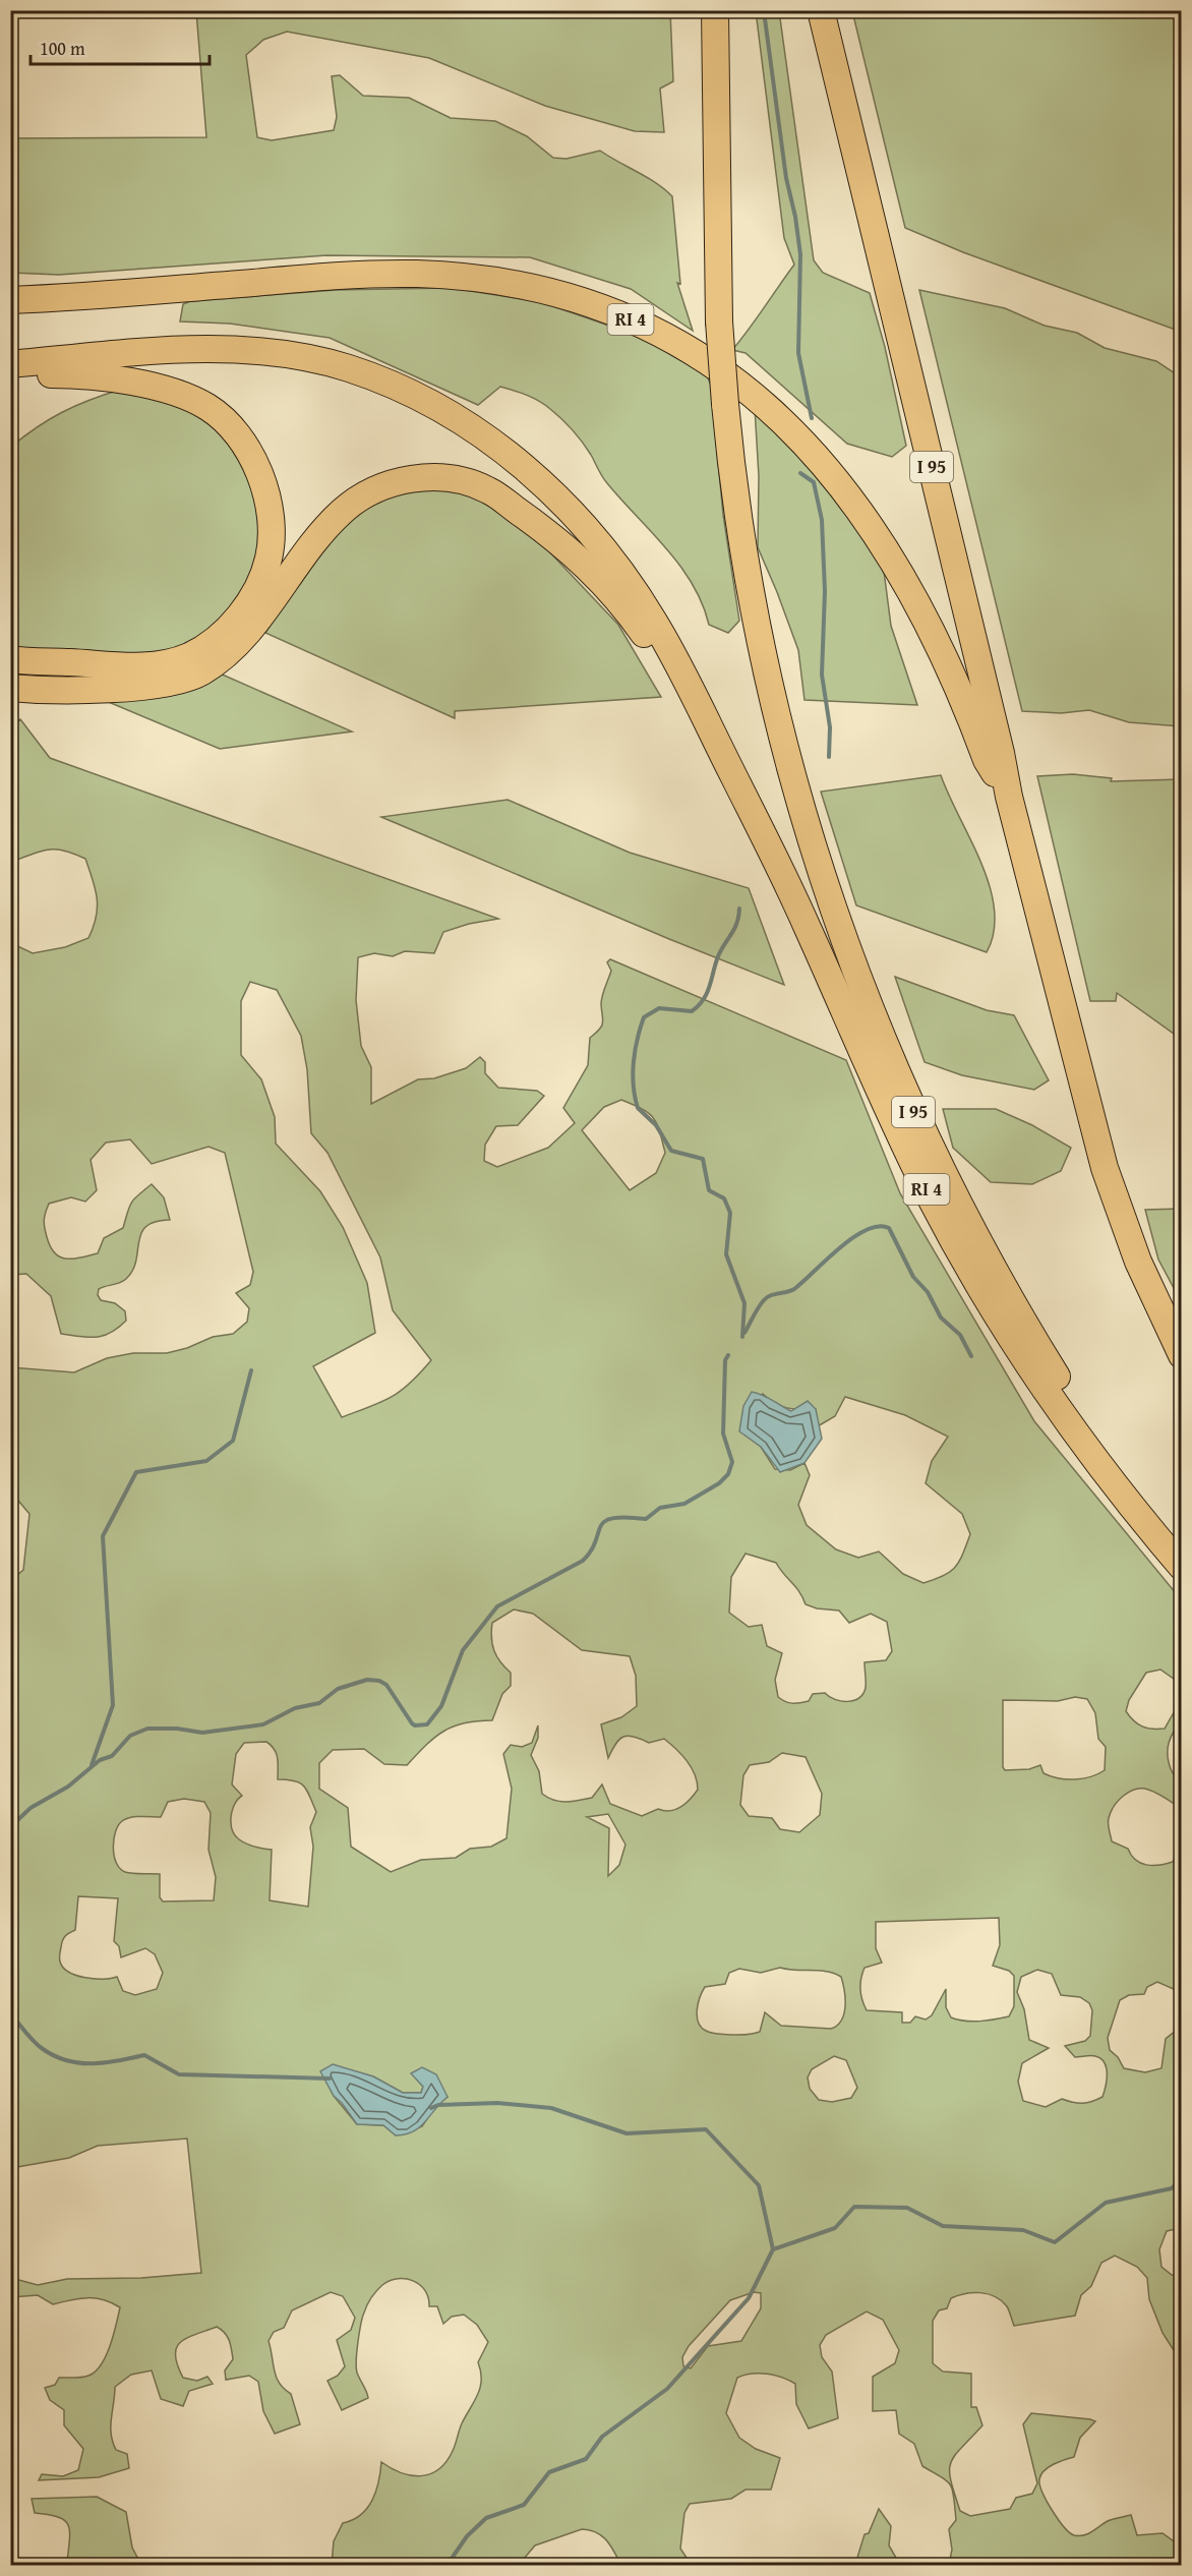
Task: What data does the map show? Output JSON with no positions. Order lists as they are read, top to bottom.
{
  "streets": {
    "highway": ["RI 4", "I 95"]
  },
  "crossings": [
    ["RI 4", "I 95"]
  ],
  "scale_bar": "100 m"
}
